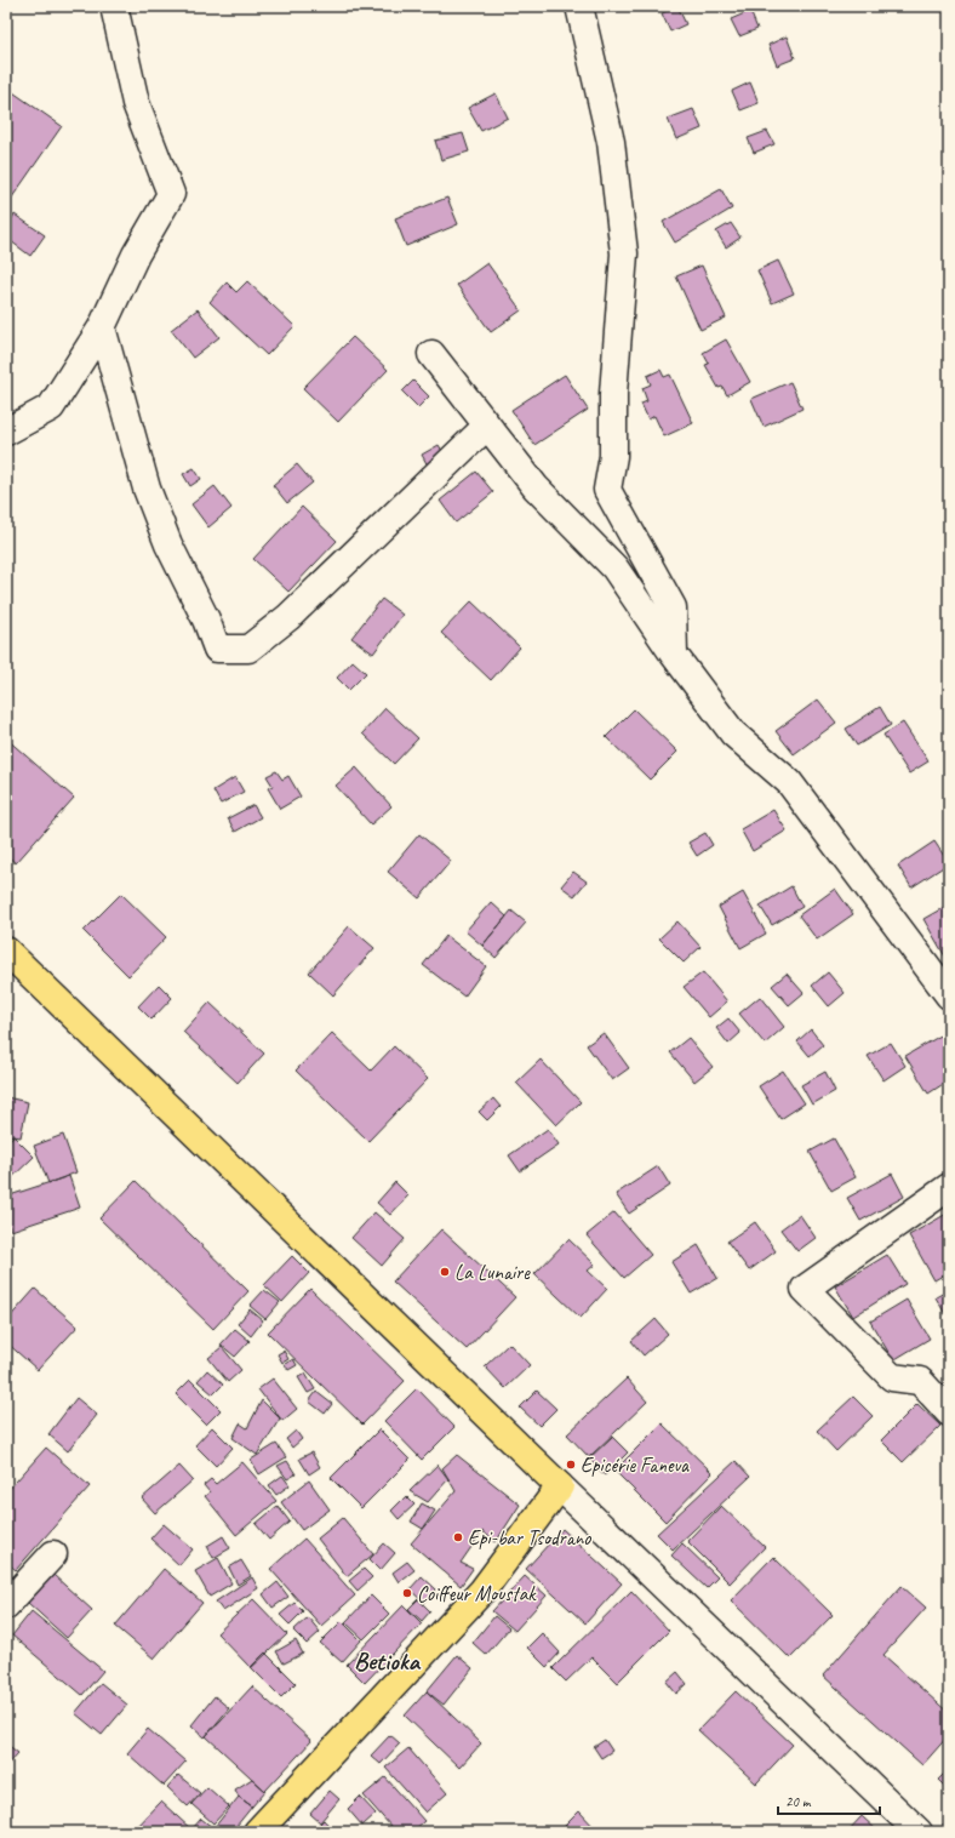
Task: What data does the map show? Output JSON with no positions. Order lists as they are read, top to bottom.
{
  "districts": ["Betioka"],
  "places": [
    "La Lunaire",
    "Epicérie Faneva",
    "Epi-bar Tsodrano",
    "Coiffeur Moustak"
  ],
  "scale_bar": "20 m"
}
